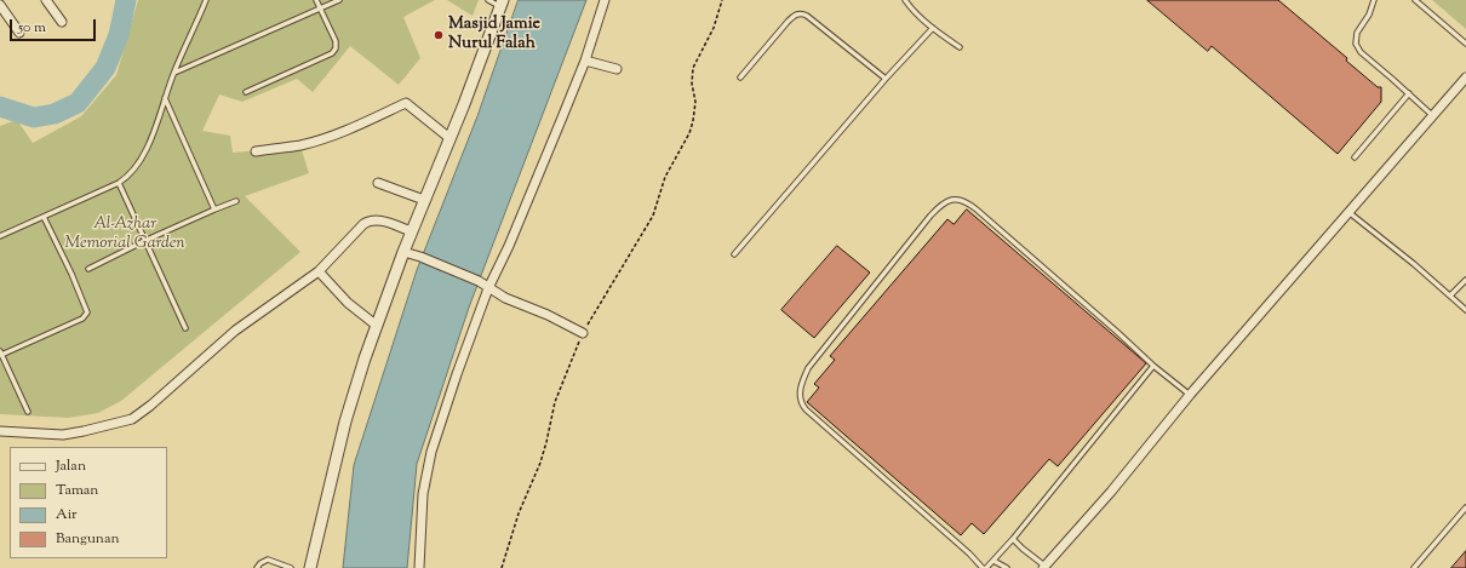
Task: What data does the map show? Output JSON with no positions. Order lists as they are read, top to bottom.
{
  "parks": ["Al-Azhar Memorial Garden"],
  "places": ["Masjid Jamie Nurul Falah"],
  "legend": [
    "Jalan",
    "Taman",
    "Air",
    "Bangunan"
  ],
  "scale_bar": "50 m"
}
